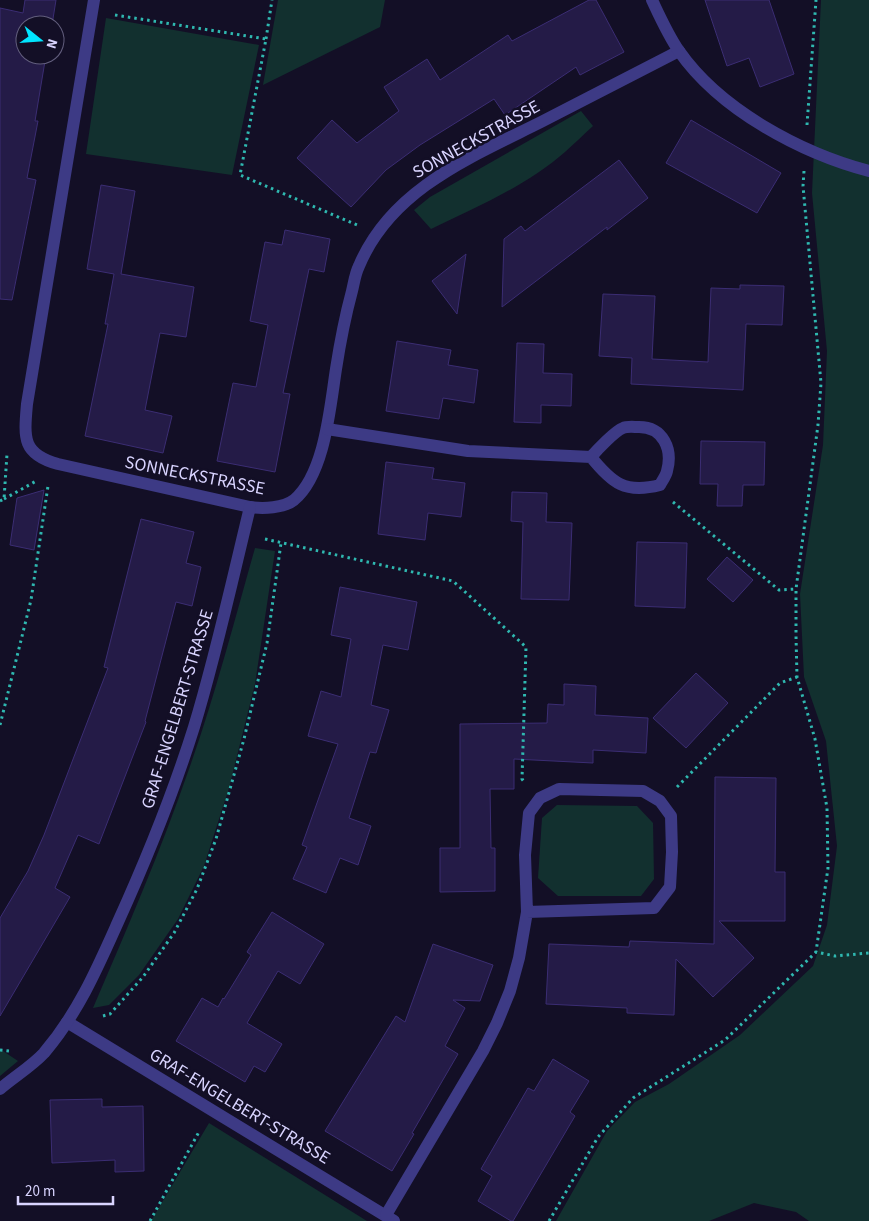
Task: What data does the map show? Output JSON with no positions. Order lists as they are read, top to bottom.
{
  "streets": {
    "street": ["SONNECKSTRASSE", "GRAF-ENGELBERT-STRASSE"]
  },
  "crossings": [
    ["SONNECKSTRASSE", "GRAF-ENGELBERT-STRASSE"]
  ],
  "scale_bar": "20 m",
  "north": "right"
}
